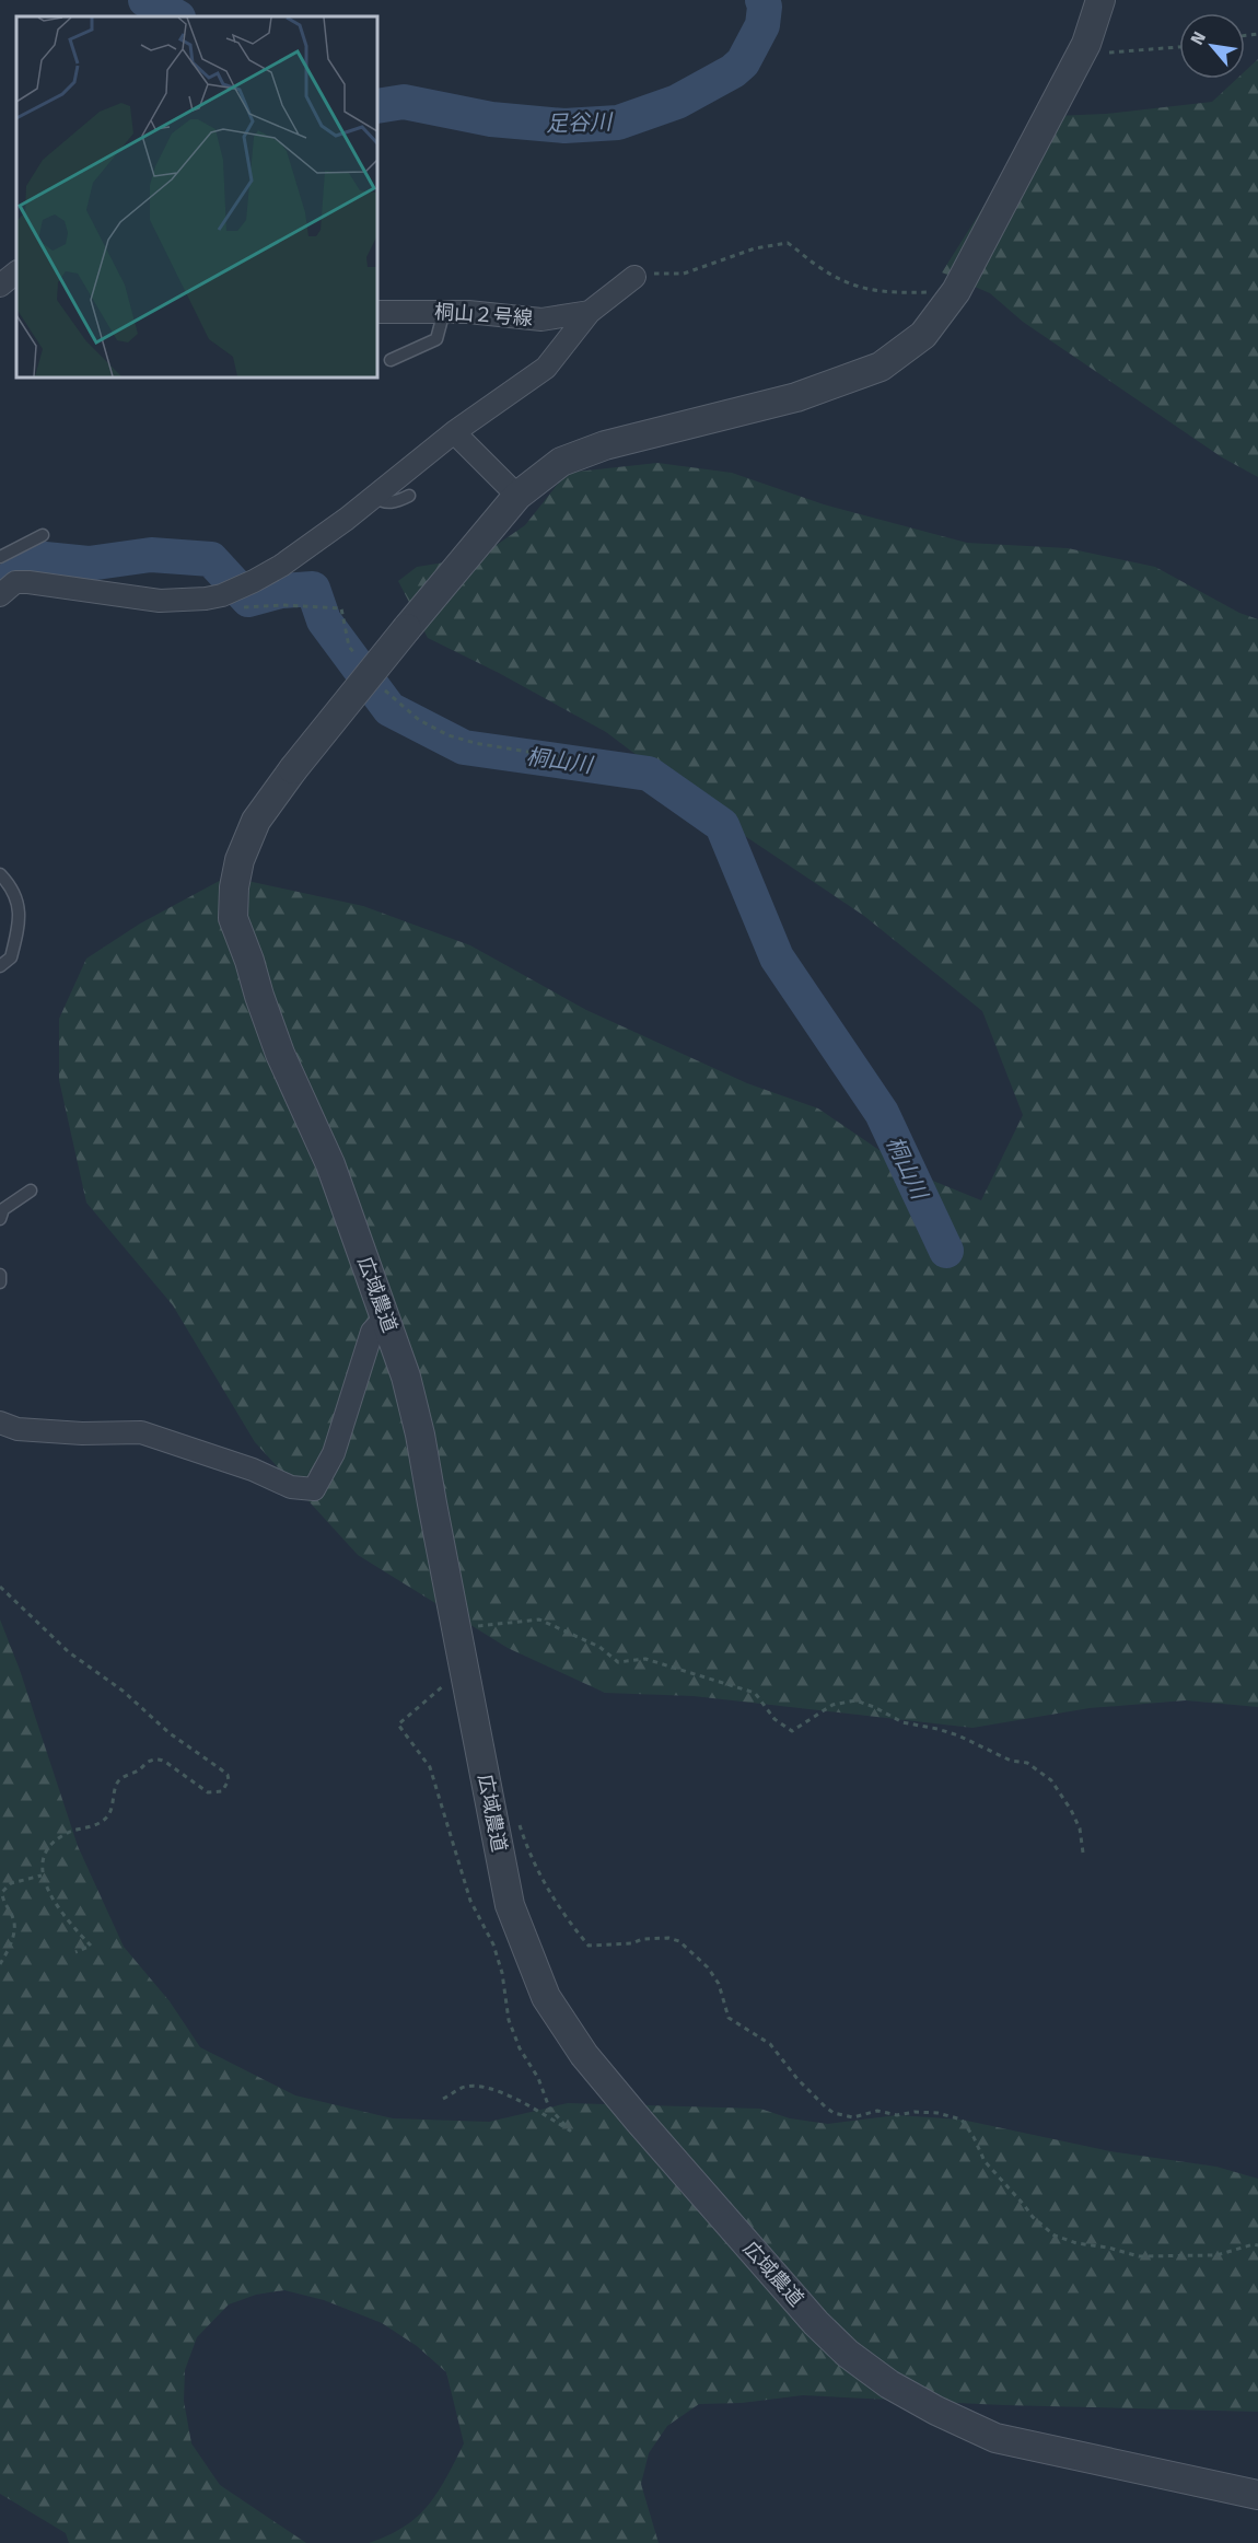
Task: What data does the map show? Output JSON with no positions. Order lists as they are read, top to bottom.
{
  "streets": {
    "street": ["桐山２号線", "広域農道"]
  },
  "water": ["足谷川", "桐山川"],
  "north": "top left"
}
